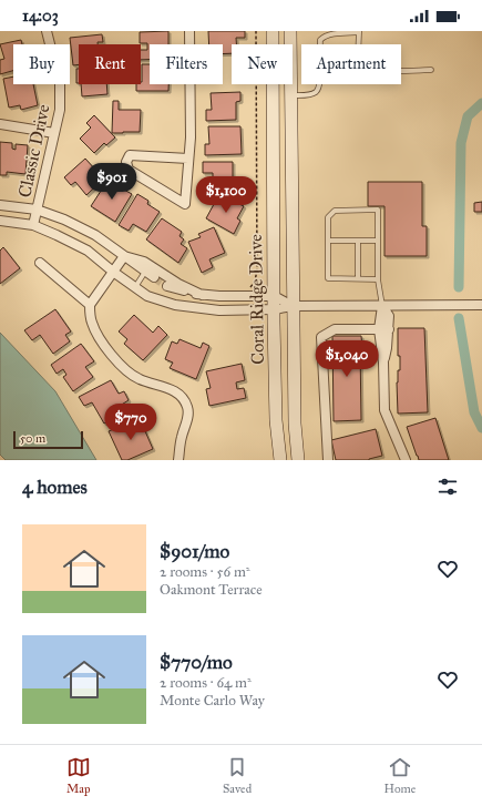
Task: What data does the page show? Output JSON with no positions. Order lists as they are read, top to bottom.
{
  "streets": {
    "main road": ["Coral Ridge Drive"],
    "street": ["Classic Drive"]
  },
  "scale_bar": "50 m",
  "page": {
    "status": "14:03",
    "chip": [
      "Buy",
      "Rent",
      "Filters",
      "New",
      "Apartment"
    ],
    "price": [
      "$901",
      "$1,100",
      "$1,040",
      "$770"
    ],
    "scale": "50 m",
    "heading": "4 homes",
    "list": [
      {
        "name": "$901/mo",
        "note": "2 rooms · 56 m² · Oakmont Terrace"
      },
      {
        "name": "$770/mo",
        "note": "2 rooms · 64 m² · Monte Carlo Way"
      }
    ],
    "tabs": ["Map", "Saved", "Home"]
  }
}
